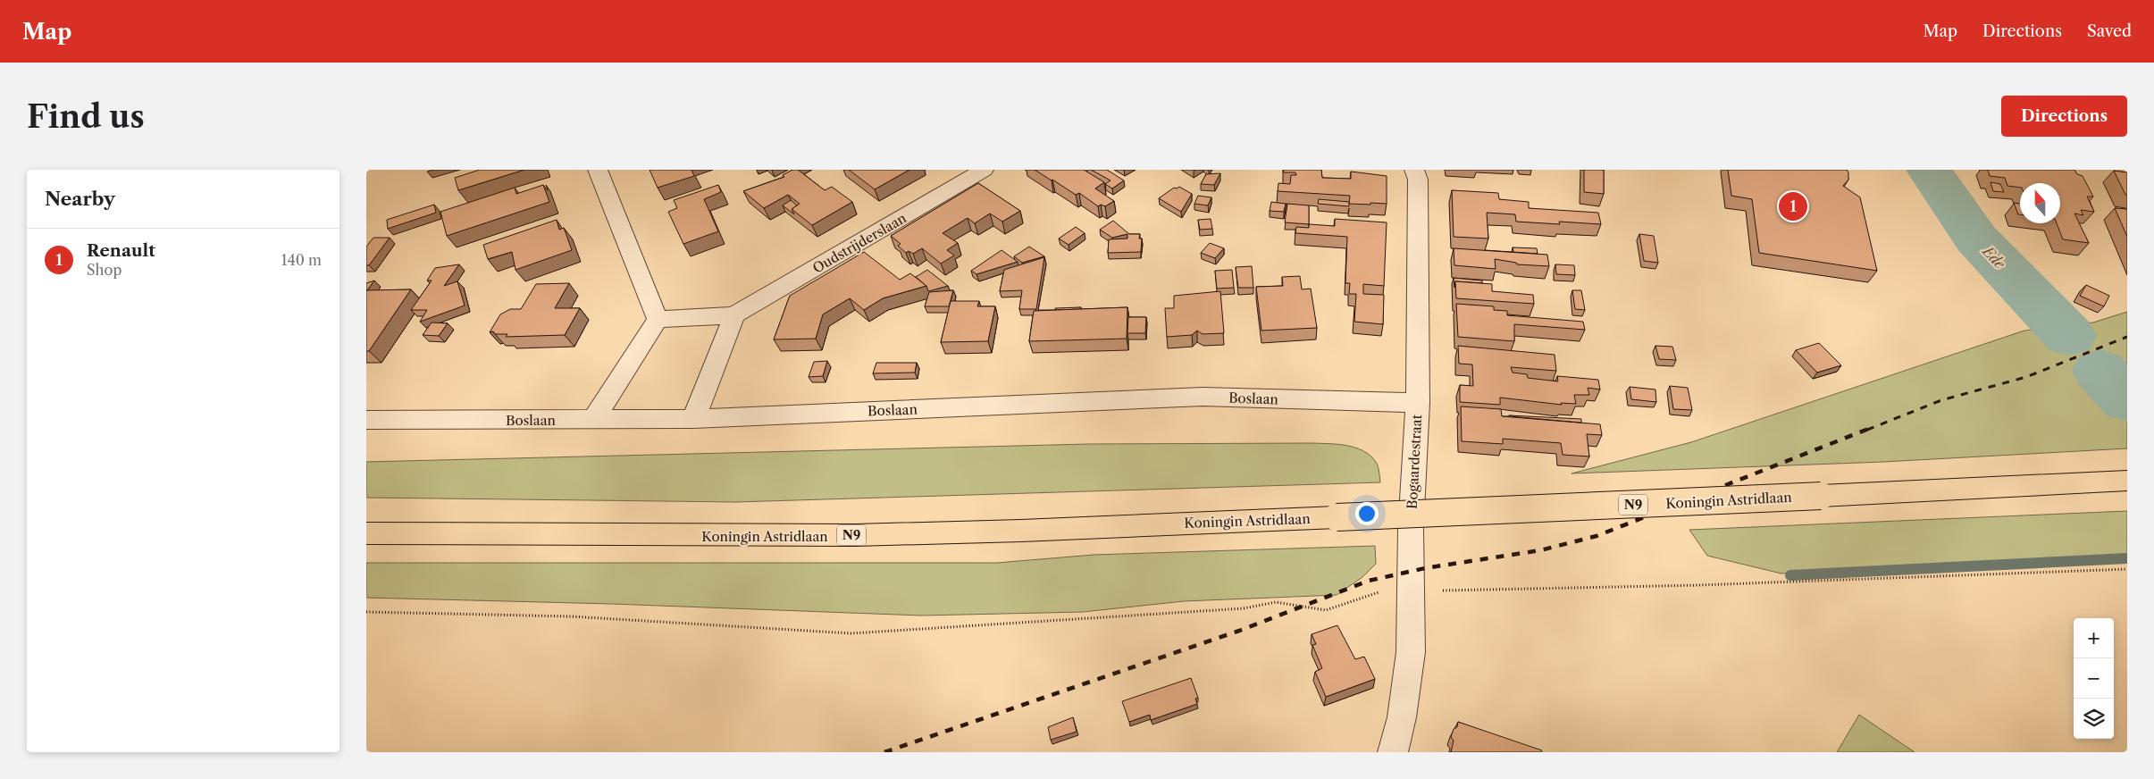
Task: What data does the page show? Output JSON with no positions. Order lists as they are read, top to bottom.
{
  "streets": {
    "main road": ["Koningin Astridlaan", "N9"],
    "street": ["Oudstrijderslaan", "Boslaan", "Bogaardestraat"]
  },
  "crossings": [
    ["Boslaan", "Bogaardestraat"]
  ],
  "water": ["Ede"],
  "north": "top",
  "page": {
    "header": "Map",
    "nav": ["Map", "Directions", "Saved"],
    "buttons": "Directions",
    "title": "Find us",
    "heading": "Nearby",
    "pins": "1",
    "list": [
      {
        "mark": "1",
        "name": "Renault",
        "note": "Shop",
        "value": "140 m"
      }
    ],
    "map_buttons": ["+", "−"]
  }
}
